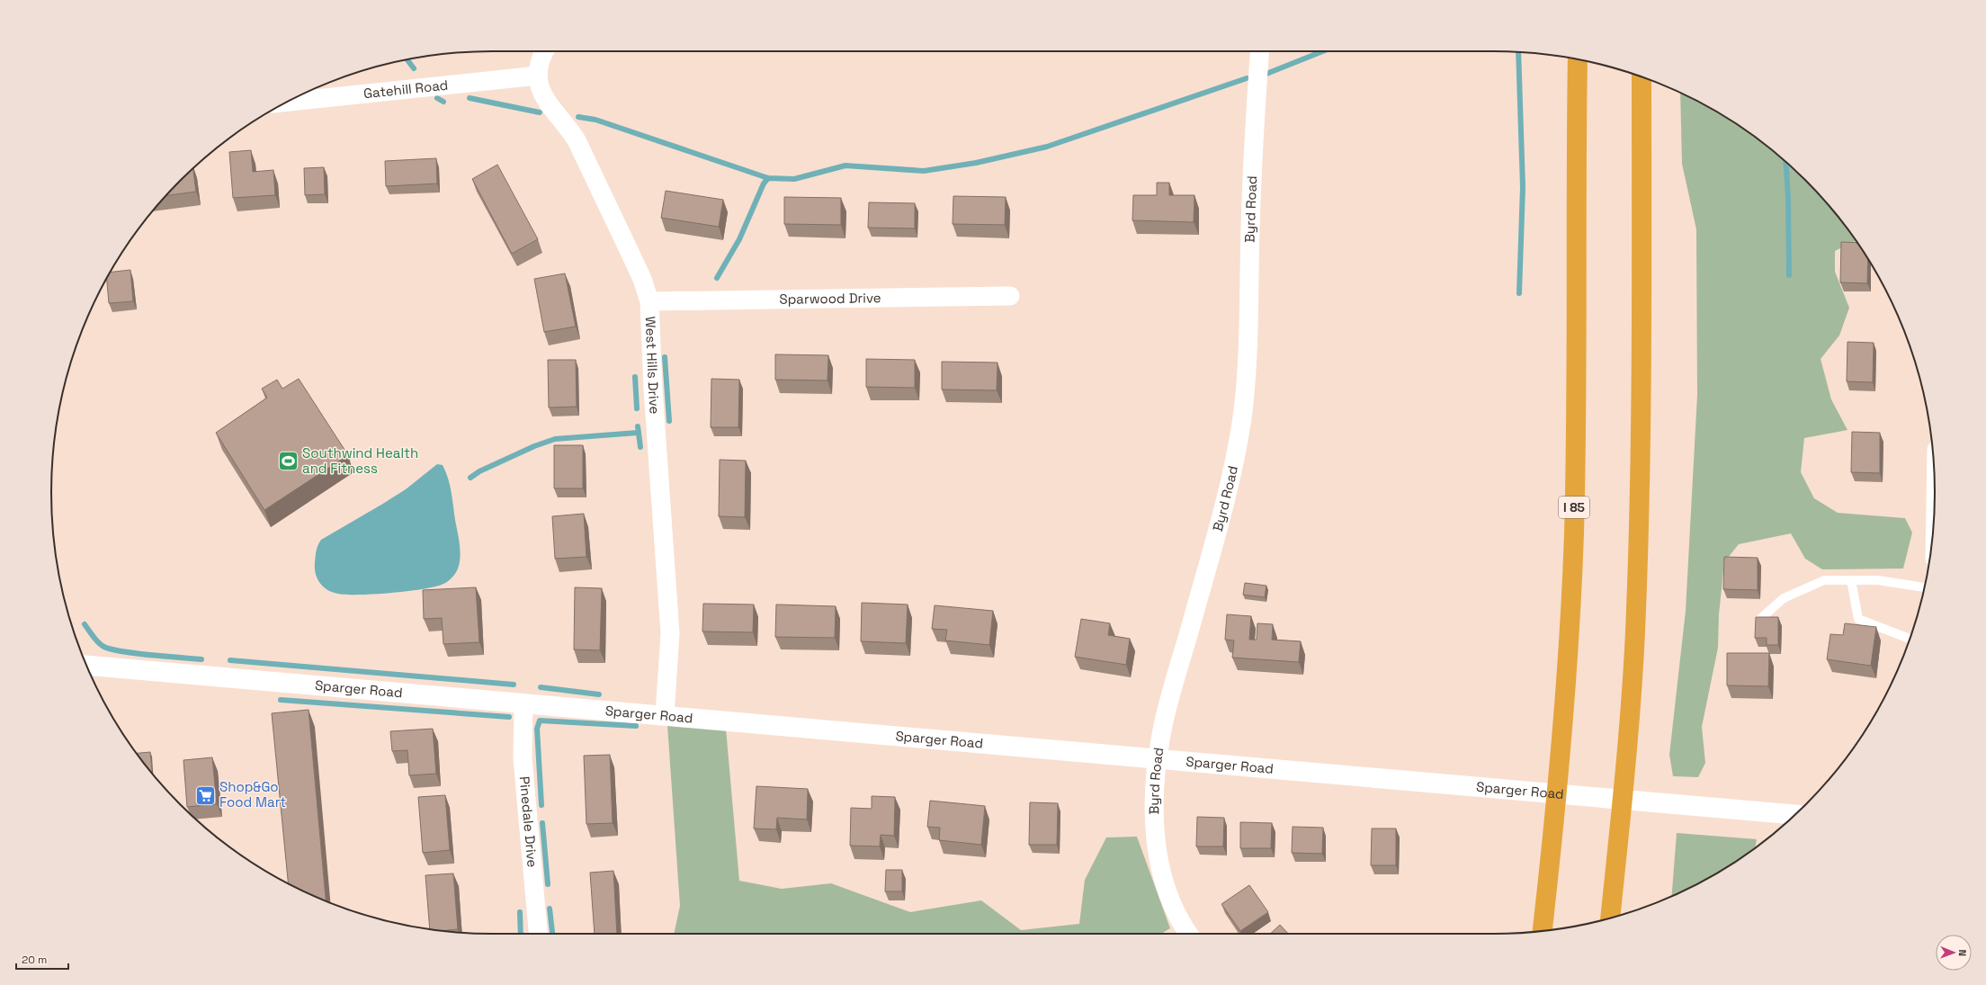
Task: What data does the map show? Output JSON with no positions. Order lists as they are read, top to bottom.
{
  "streets": {
    "highway": ["I 85"],
    "street": [
      "Gatehill Road",
      "Byrd Road",
      "Sparwood Drive",
      "West Hills Drive",
      "Sparger Road",
      "Pinedale Drive"
    ]
  },
  "crossings": [
    ["Gatehill Road", "West Hills Drive"],
    ["Byrd Road", "Sparger Road"],
    ["Sparwood Drive", "West Hills Drive"],
    ["West Hills Drive", "Sparger Road"],
    ["Sparger Road", "Pinedale Drive"]
  ],
  "places": {
    "sports": ["Southwind Health and Fitness"],
    "supermarket": ["Shop&Go Food Mart"]
  },
  "scale_bar": "20 m",
  "north": "right"
}
